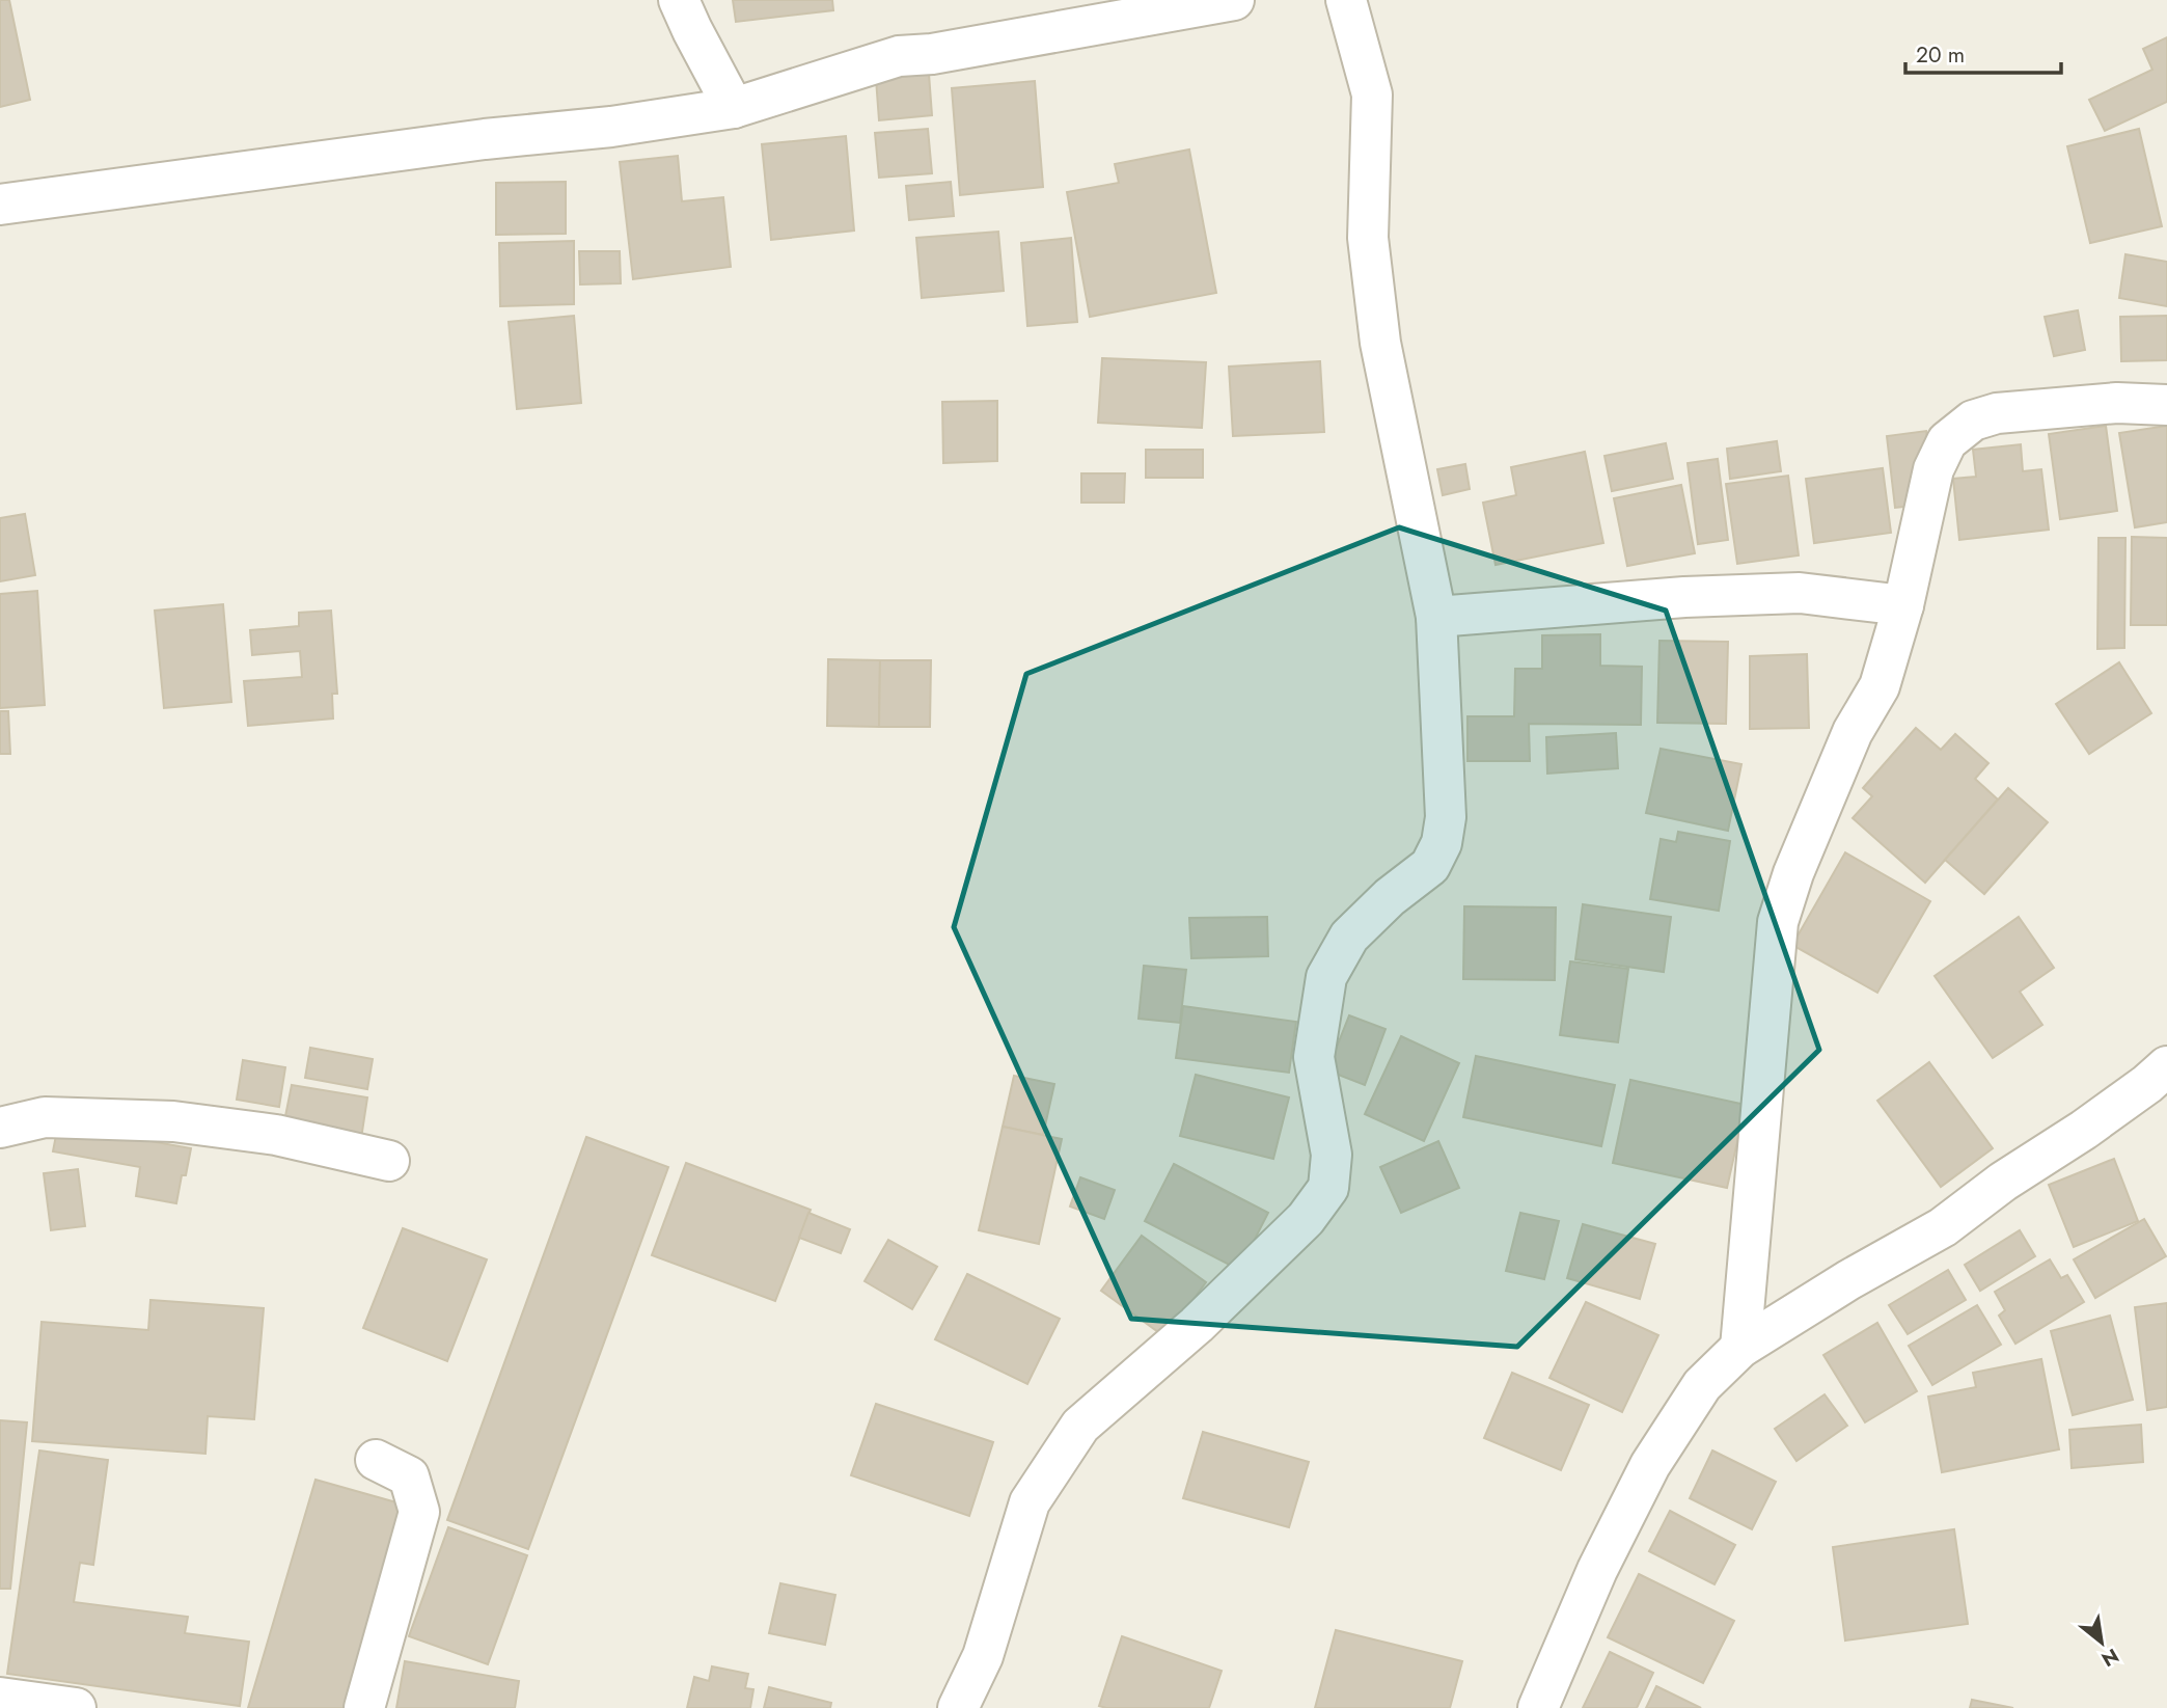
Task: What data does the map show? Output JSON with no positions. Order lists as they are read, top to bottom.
{
  "scale_bar": "20 m",
  "north": "bottom right"
}
